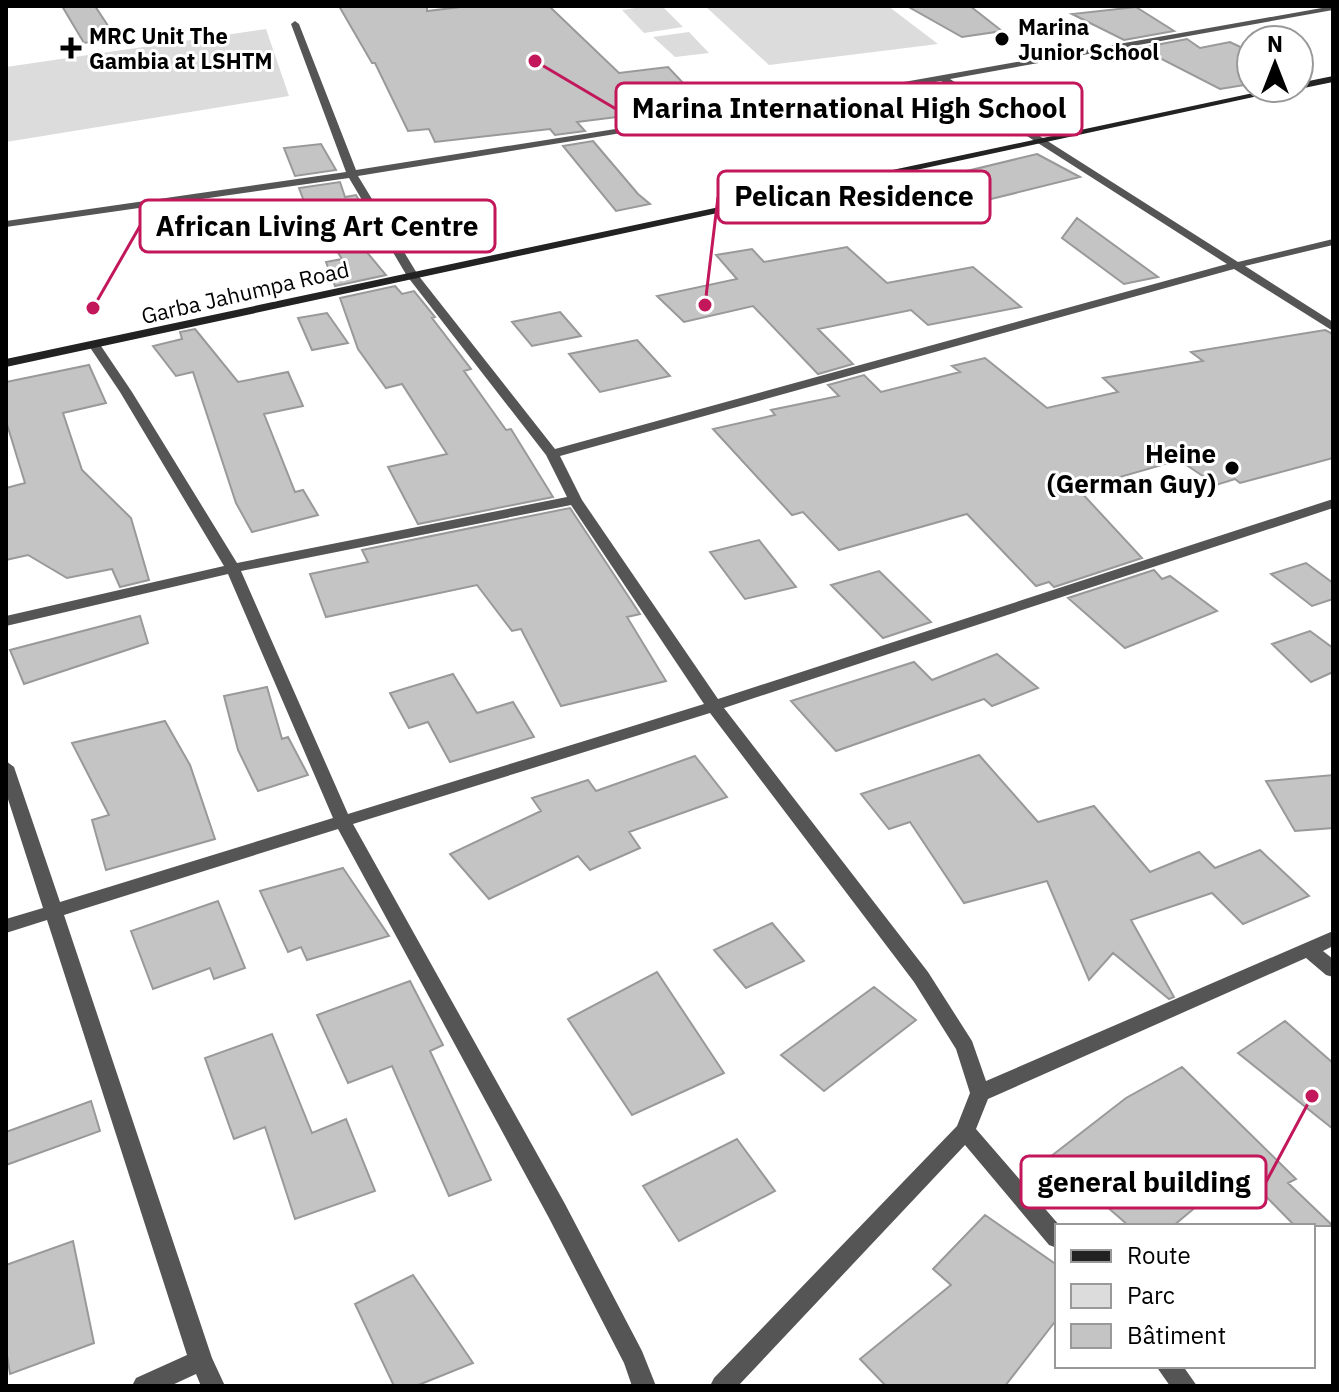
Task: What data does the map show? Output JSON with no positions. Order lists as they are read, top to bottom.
{
  "streets": {
    "street": ["Garba Jahumpa Road"]
  },
  "places": {
    "other": [
      "Marina Junior School",
      "Marina International High School",
      "Pelican Residence",
      "African Living Art Centre",
      "Heine (German Guy)",
      "general building"
    ],
    "health": ["MRC Unit The Gambia at LSHTM"]
  },
  "legend": ["Route", "Parc", "Bâtiment"],
  "north": "top"
}
